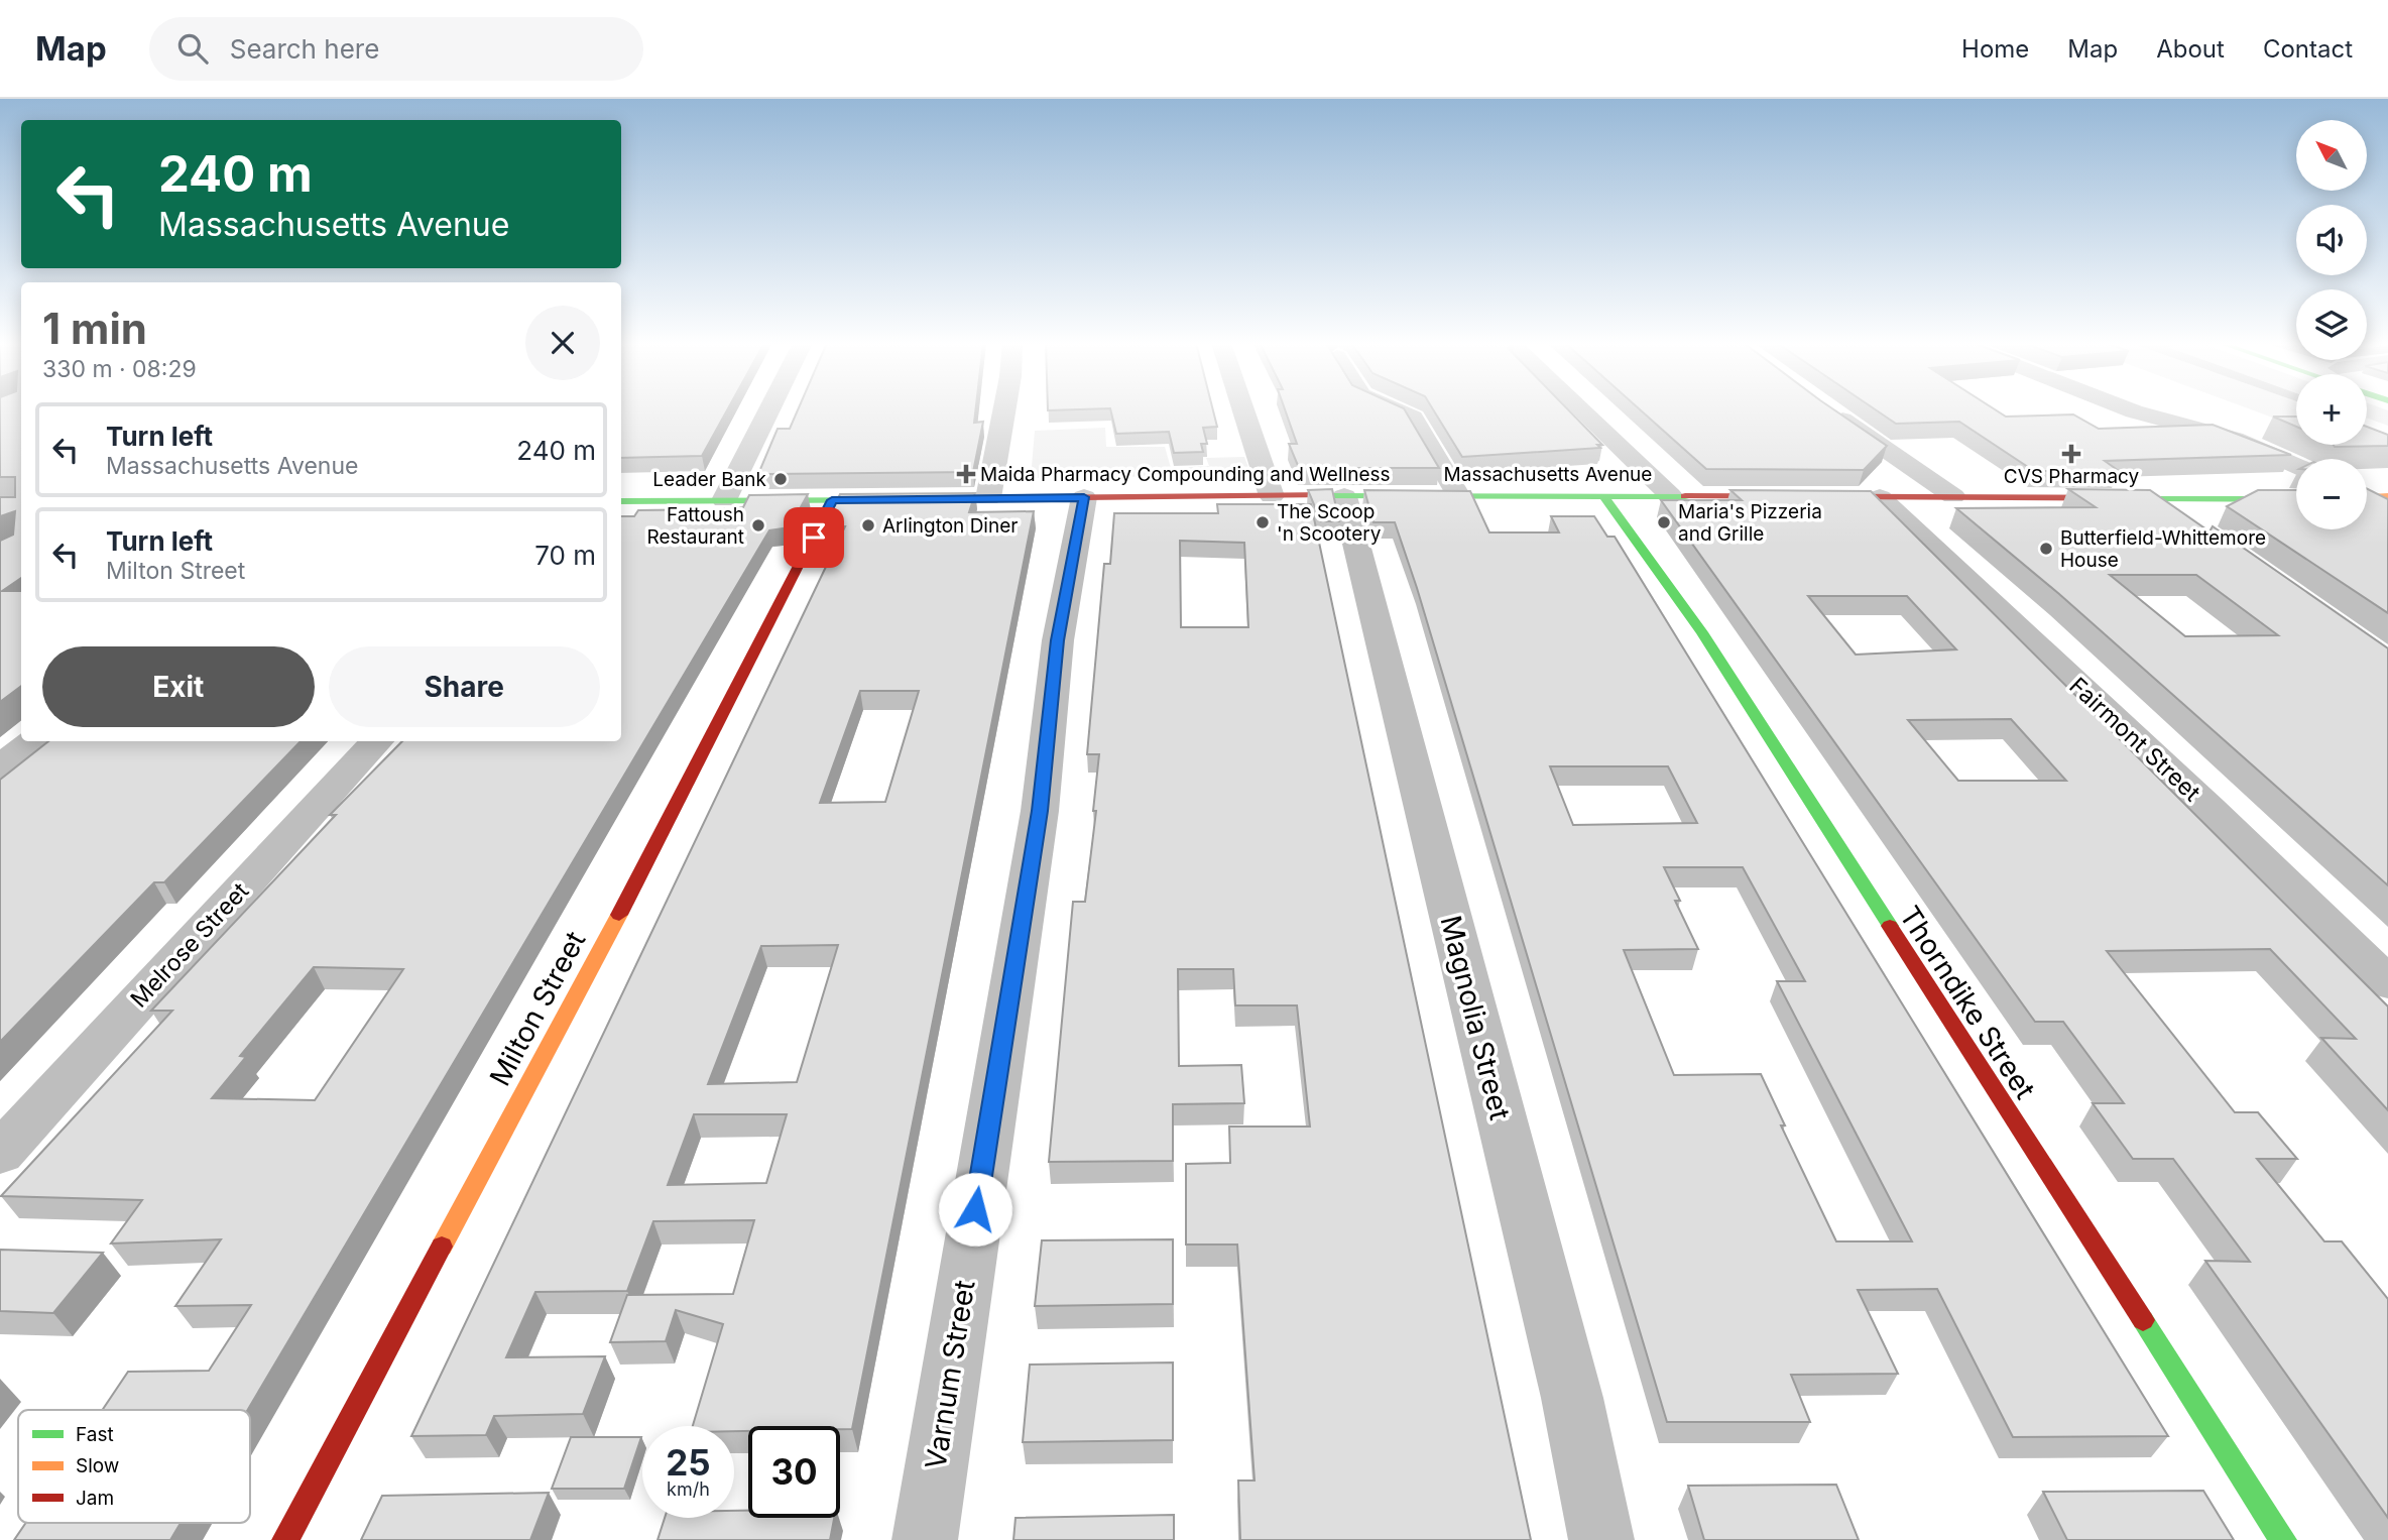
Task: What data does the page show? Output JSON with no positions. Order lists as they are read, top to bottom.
{
  "streets": {
    "main road": ["Massachusetts Avenue", "Thorndike Street", "Milton Street"],
    "street": [
      "Fairmont Street",
      "Melrose Street",
      "Magnolia Street",
      "Varnum Street"
    ]
  },
  "crossings": [
    ["Massachusetts Avenue", "Fairmont Street"],
    ["Massachusetts Avenue", "Thorndike Street"],
    ["Massachusetts Avenue", "Milton Street"],
    ["Massachusetts Avenue", "Magnolia Street"],
    ["Massachusetts Avenue", "Varnum Street"]
  ],
  "places": {
    "health": ["CVS Pharmacy", "Maida Pharmacy Compounding and Wellness"],
    "other": [
      "Leader Bank",
      "The Scoop 'n Scootery",
      "Maria's Pizzeria and Grille",
      "Fattoush Restaurant",
      "Arlington Diner",
      "Butterfield-Whittemore House"
    ]
  },
  "legend": ["Fast", "Slow", "Jam"],
  "north": "top left",
  "page": {
    "header": "Map",
    "search": "Search here",
    "nav": [
      "Home",
      "Map",
      "About",
      "Contact"
    ],
    "map_buttons": ["+", "−"],
    "turn": ["240 m", "Massachusetts Avenue"],
    "heading": ["1 min", "330 m · 08:29"],
    "list": [
      {
        "name": "Turn left",
        "note": "Massachusetts Avenue",
        "value": "240 m"
      },
      {
        "name": "Turn left",
        "note": "Milton Street",
        "value": "70 m"
      }
    ],
    "buttons": ["Exit", "Share"],
    "speed": "25 km/h",
    "limit": "30"
  }
}
